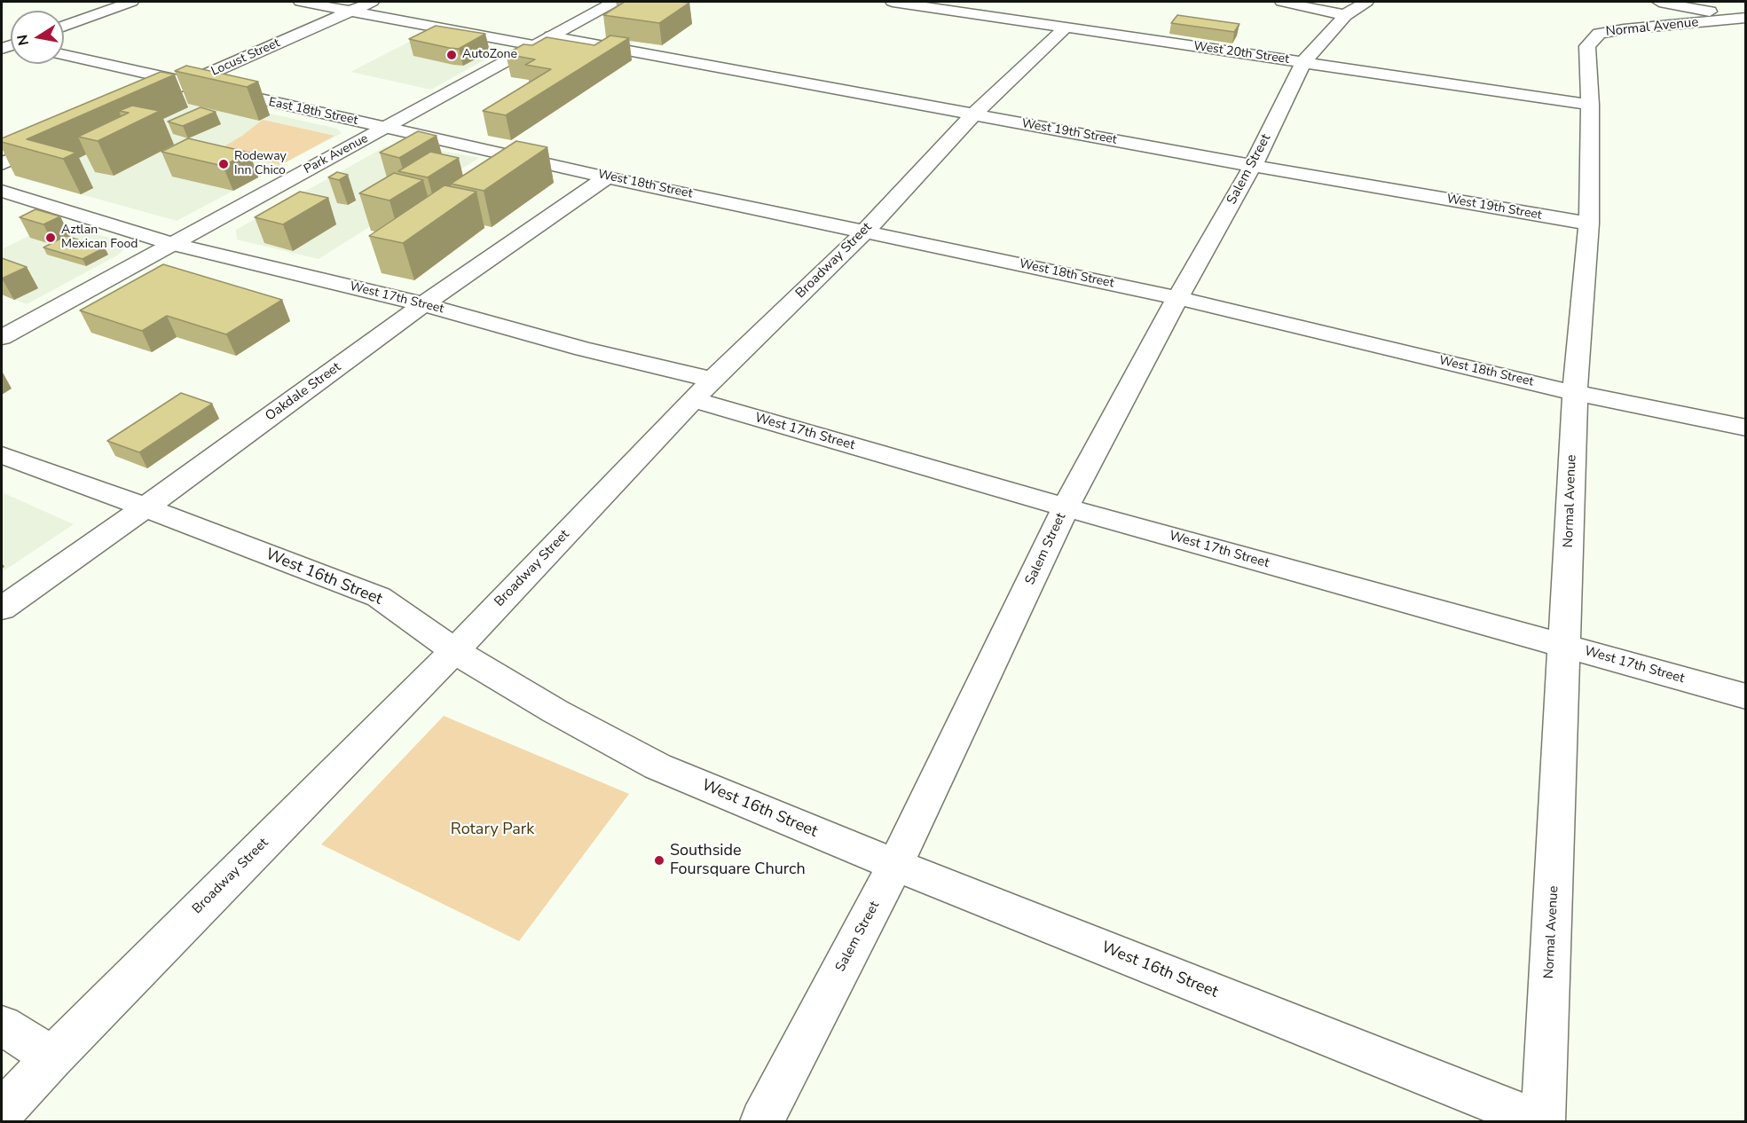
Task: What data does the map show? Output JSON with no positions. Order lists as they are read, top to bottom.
{
  "streets": {
    "street": [
      "Normal Avenue",
      "West 20th Street",
      "Locust Street",
      "East 18th Street",
      "West 19th Street",
      "Park Avenue",
      "Salem Street",
      "West 18th Street",
      "Broadway Street",
      "West 17th Street",
      "Oakdale Street",
      "West 16th Street"
    ]
  },
  "crossings": [
    ["Normal Avenue", "West 20th Street"],
    ["Normal Avenue", "West 19th Street"],
    ["Normal Avenue", "West 18th Street"],
    ["Normal Avenue", "West 17th Street"],
    ["Normal Avenue", "West 16th Street"],
    ["West 20th Street", "Salem Street"],
    ["West 20th Street", "Broadway Street"],
    ["Locust Street", "East 18th Street"],
    ["East 18th Street", "Park Avenue"],
    ["East 18th Street", "West 18th Street"],
    ["West 19th Street", "Park Avenue"],
    ["West 19th Street", "Salem Street"],
    ["West 19th Street", "Broadway Street"],
    ["Park Avenue", "West 18th Street"],
    ["Park Avenue", "West 17th Street"],
    ["Salem Street", "West 18th Street"],
    ["Salem Street", "West 17th Street"],
    ["Salem Street", "West 16th Street"],
    ["West 18th Street", "Broadway Street"],
    ["West 18th Street", "Oakdale Street"],
    ["Broadway Street", "West 17th Street"],
    ["Broadway Street", "West 16th Street"],
    ["West 17th Street", "Oakdale Street"],
    ["Oakdale Street", "West 16th Street"]
  ],
  "parks": ["Rotary Park"],
  "places": [
    "AutoZone",
    "Rodeway Inn Chico",
    "Aztlan Mexican Food",
    "Southside Foursquare Church"
  ],
  "north": "left"
}
